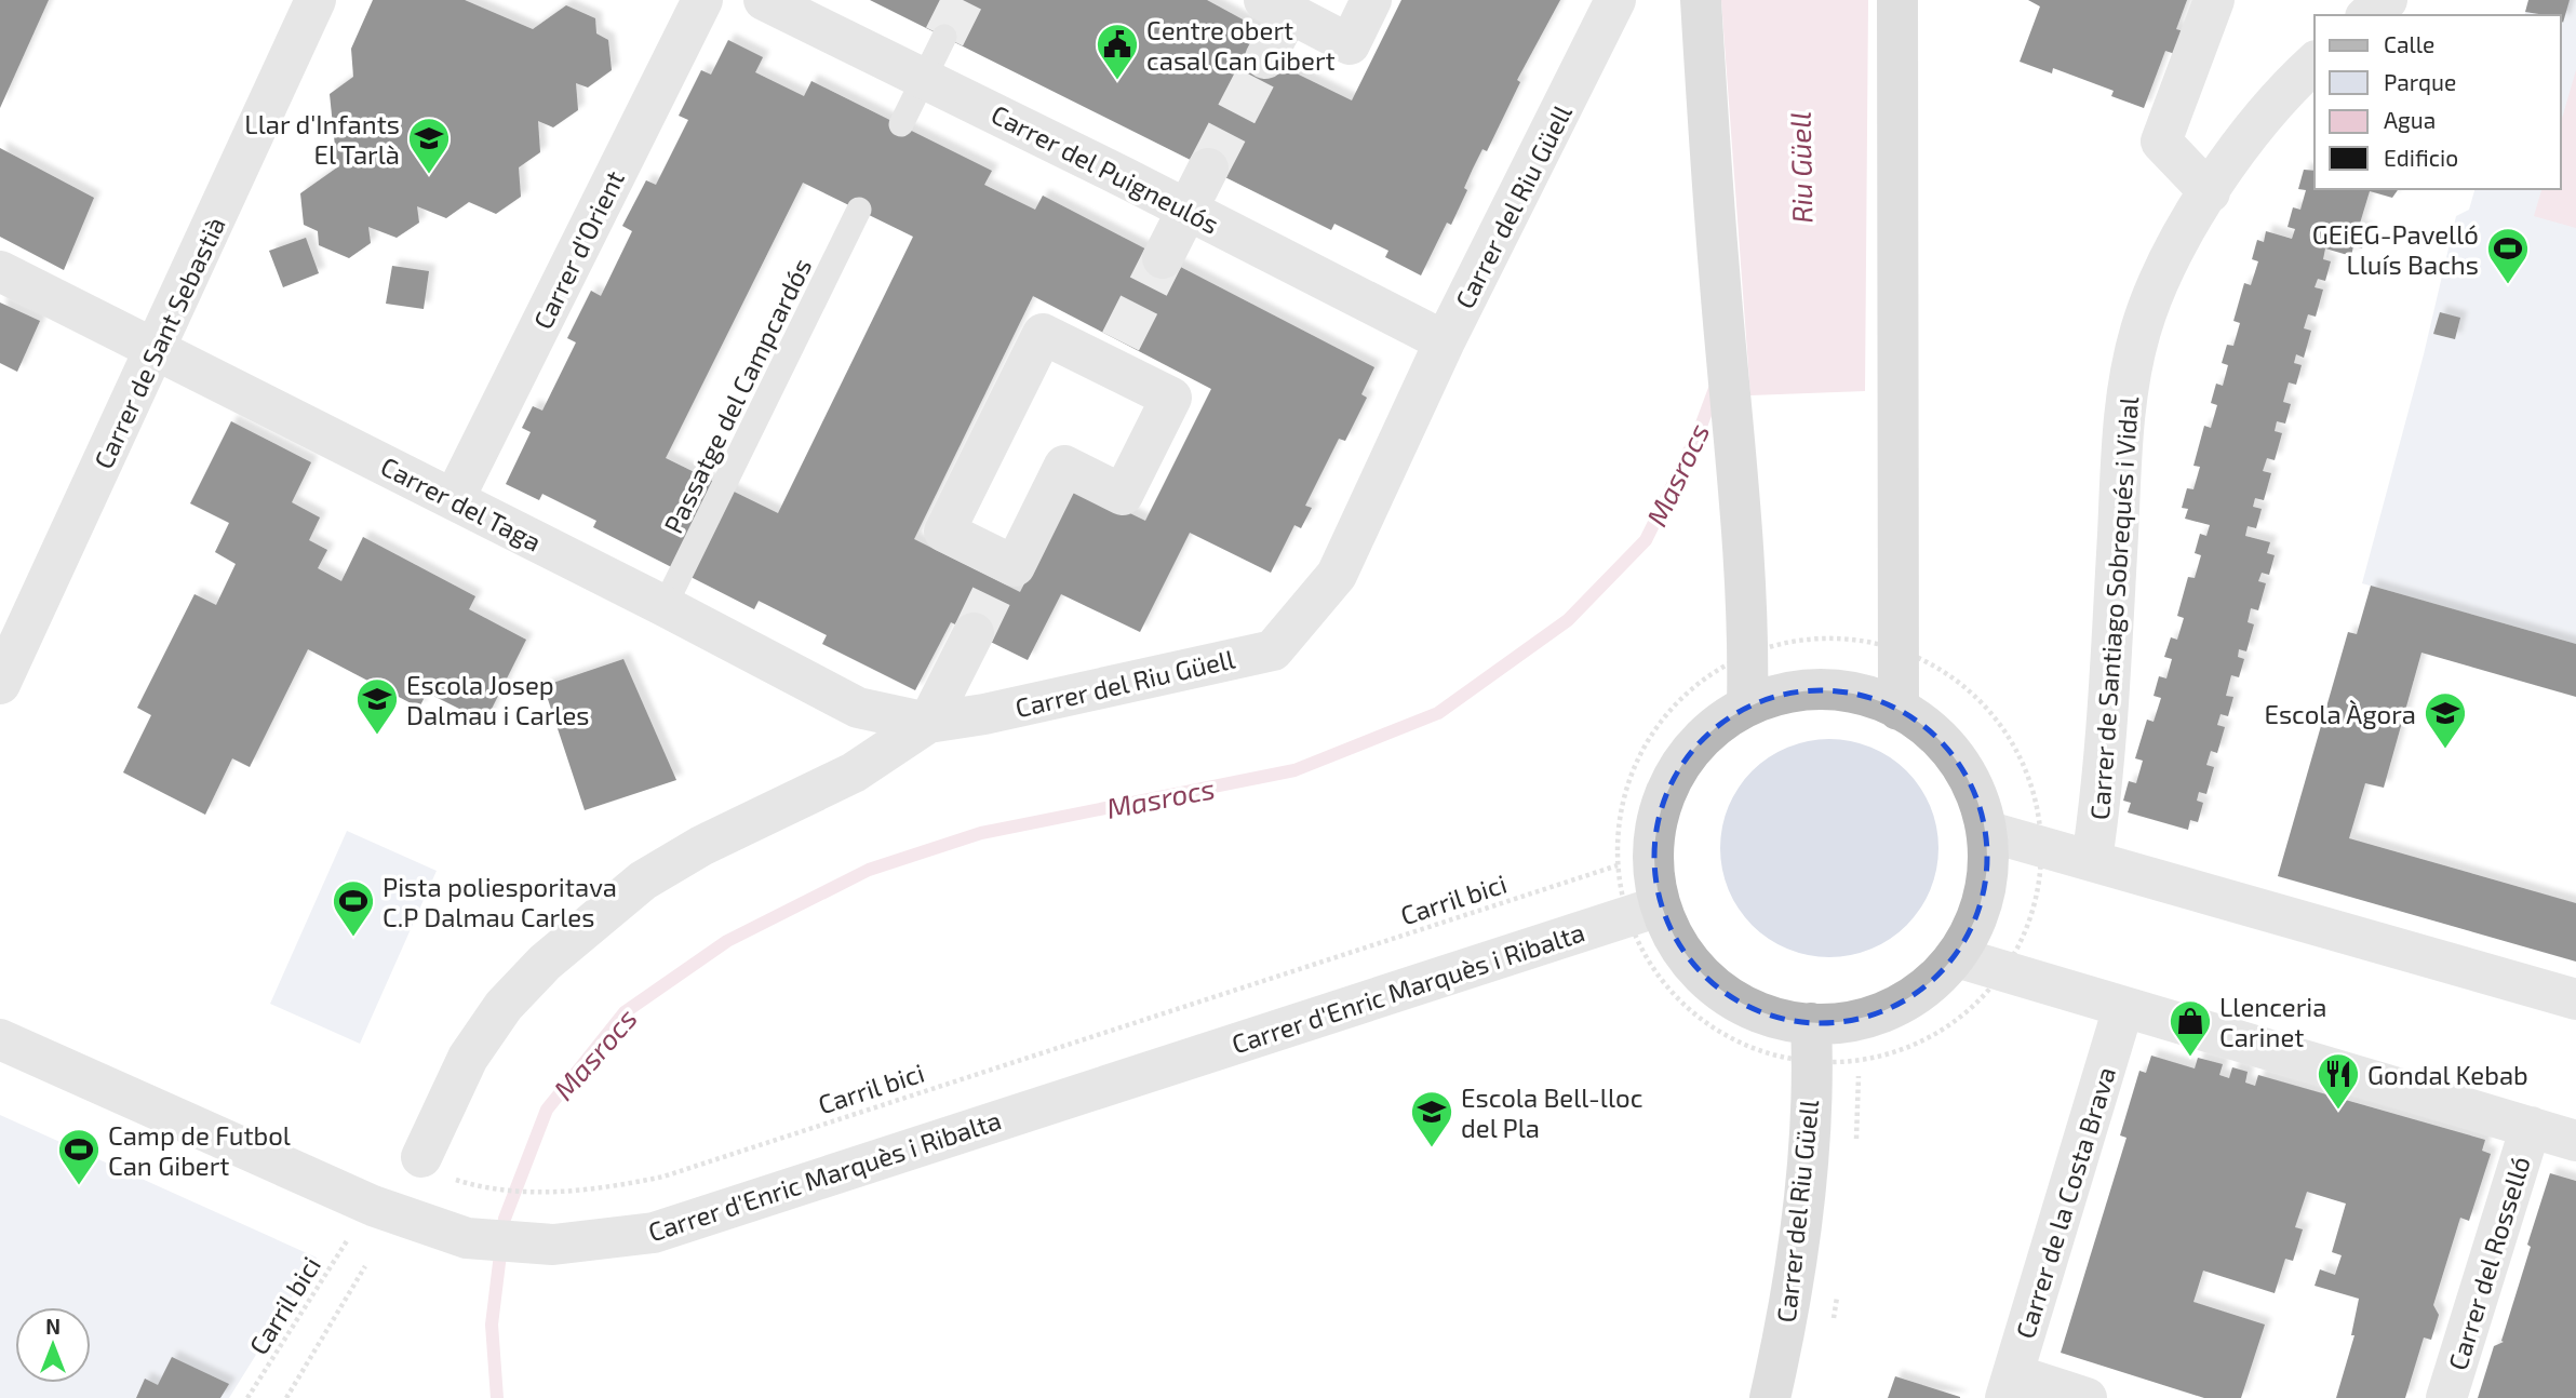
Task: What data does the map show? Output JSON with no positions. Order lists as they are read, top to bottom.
{
  "streets": {
    "street": [
      "Carrer del Puigneulós",
      "Carrer del Riu Güell",
      "Carrer d'Orient",
      "Carrer de Sant Sebastià",
      "Carrer del Taga",
      "Carrer de Santiago Sobrequés i Vidal",
      "Carrer d'Enric Marquès i Ribalta",
      "Carrer de la Costa Brava",
      "Carrer del Rosselló"
    ],
    "lane": ["Passatge del Campcardós"],
    "path": ["Carril bici"]
  },
  "crossings": [
    ["Carrer del Puigneulós", "Carrer del Riu Güell"],
    ["Carrer del Riu Güell", "Carrer del Taga"],
    ["Carrer del Riu Güell", "Carril bici"],
    ["Carrer d'Orient", "Carrer del Taga"],
    ["Carrer de Sant Sebastià", "Carrer del Taga"],
    ["Passatge del Campcardós", "Carrer del Taga"],
    ["Carril bici", "Carrer d'Enric Marquès i Ribalta"]
  ],
  "water": ["Riu Güell", "Masrocs"],
  "places": {
    "public building": ["Centre obert casal Can Gibert"],
    "school or university": [
      "Llar d'Infants El Tarlà",
      "Escola Josep Dalmau i Carles",
      "Escola Àgora",
      "Escola Bell-lloc del Pla"
    ],
    "sports": ["GEiEG-Pavelló Lluís Bachs", "Pista poliesporitava C.P Dalmau Carles", "Camp de Futbol Can Gibert"],
    "shop": ["Llenceria Carinet"],
    "restaurant": ["Gondal Kebab"]
  },
  "legend": [
    "Calle",
    "Parque",
    "Agua",
    "Edificio"
  ],
  "north": "top"
}
